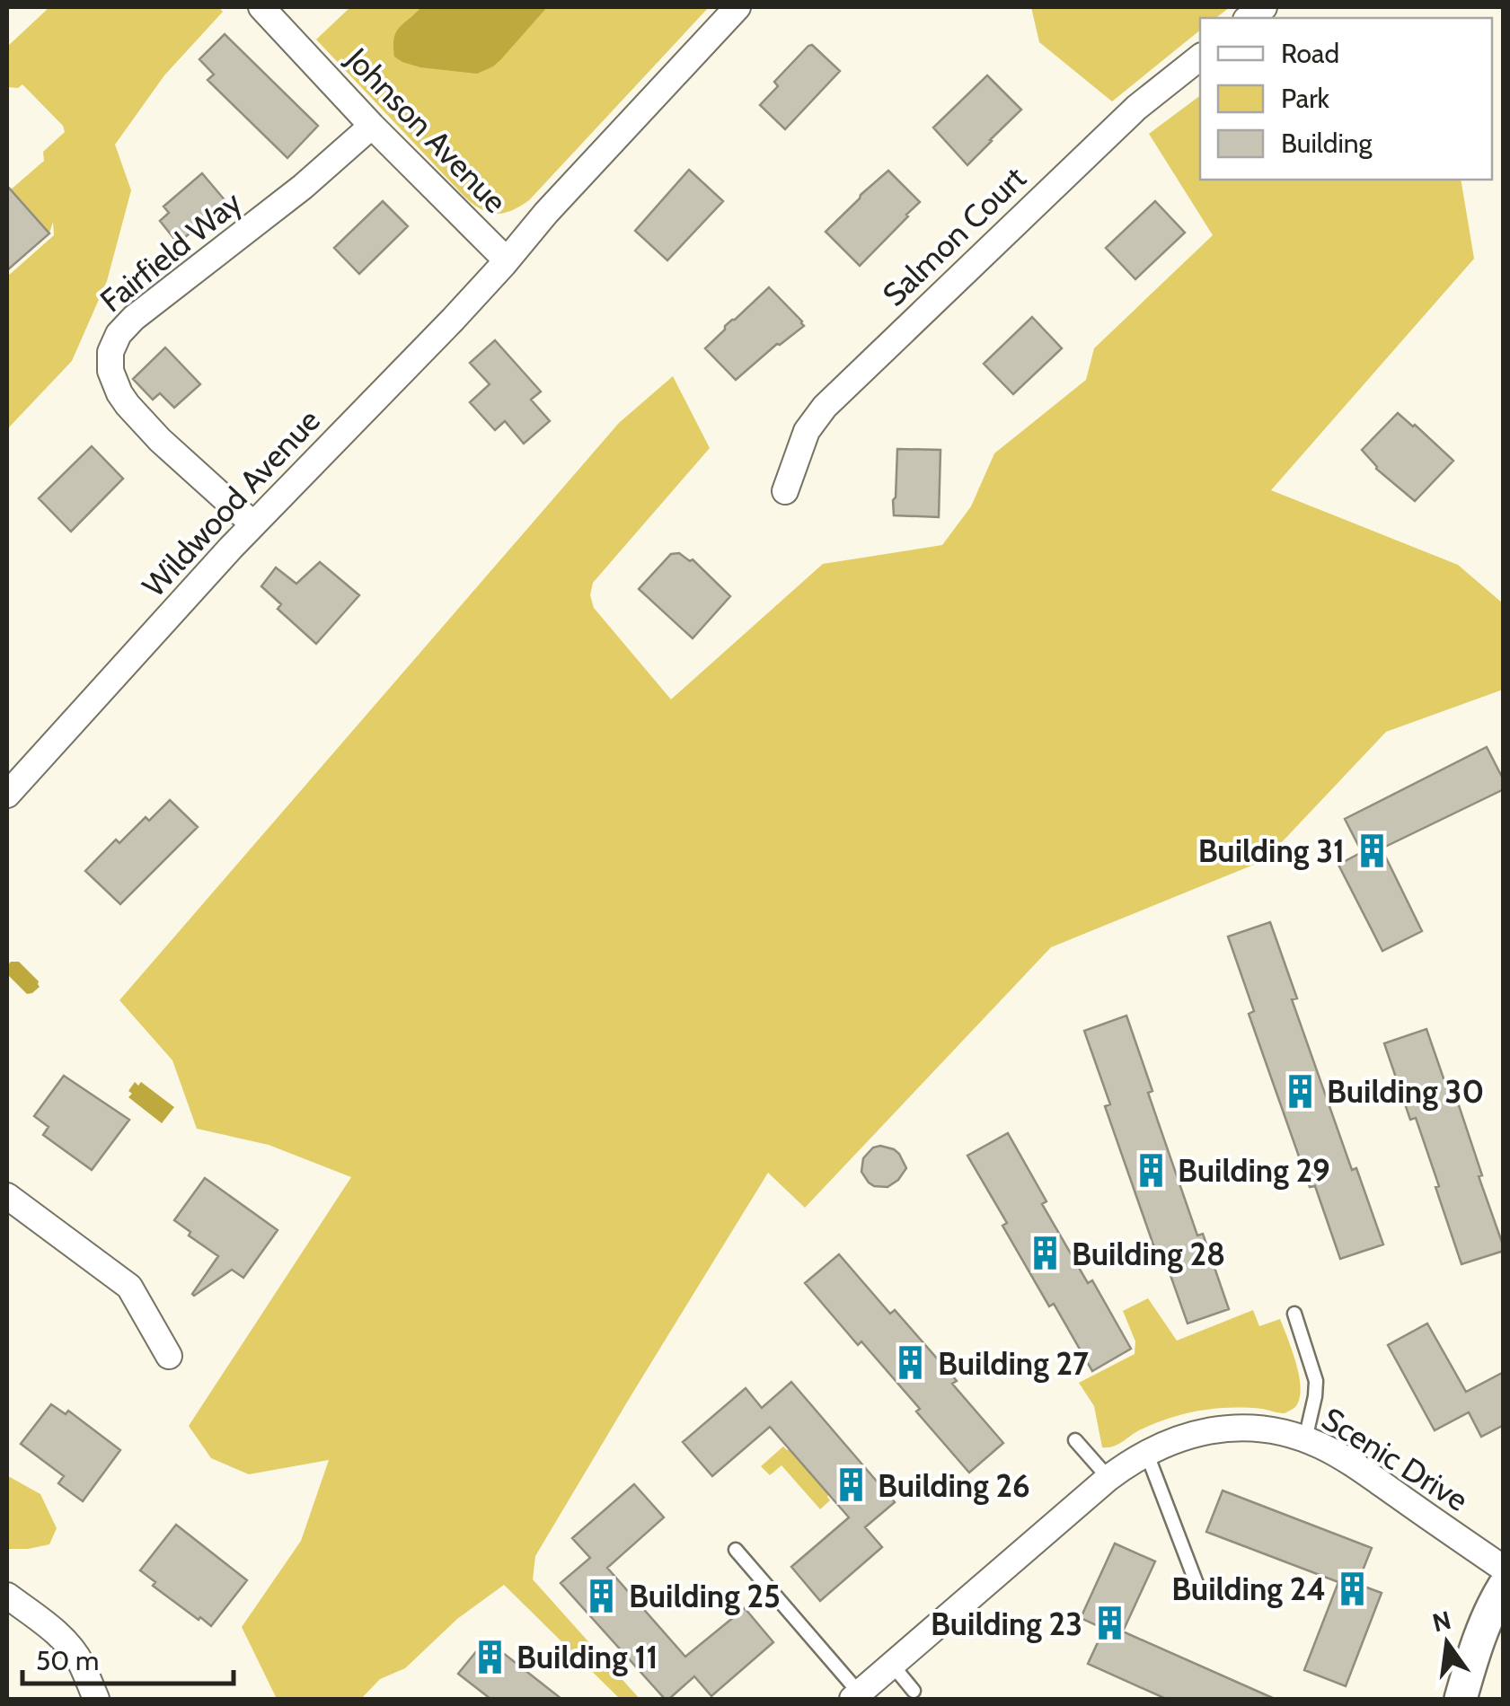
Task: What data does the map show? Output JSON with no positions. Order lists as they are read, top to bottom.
{
  "streets": {
    "street": [
      "Johnson Avenue",
      "Salmon Court",
      "Fairfield Way",
      "Wildwood Avenue",
      "Scenic Drive"
    ]
  },
  "crossings": [
    ["Johnson Avenue", "Fairfield Way"],
    ["Johnson Avenue", "Wildwood Avenue"],
    ["Fairfield Way", "Wildwood Avenue"]
  ],
  "places": {
    "building": [
      "Building 31",
      "Building 30",
      "Building 29",
      "Building 28",
      "Building 27",
      "Building 26",
      "Building 24",
      "Building 25",
      "Building 23",
      "Building 11"
    ]
  },
  "legend": ["Road", "Park", "Building"],
  "scale_bar": "50 m",
  "north": "top"
}
